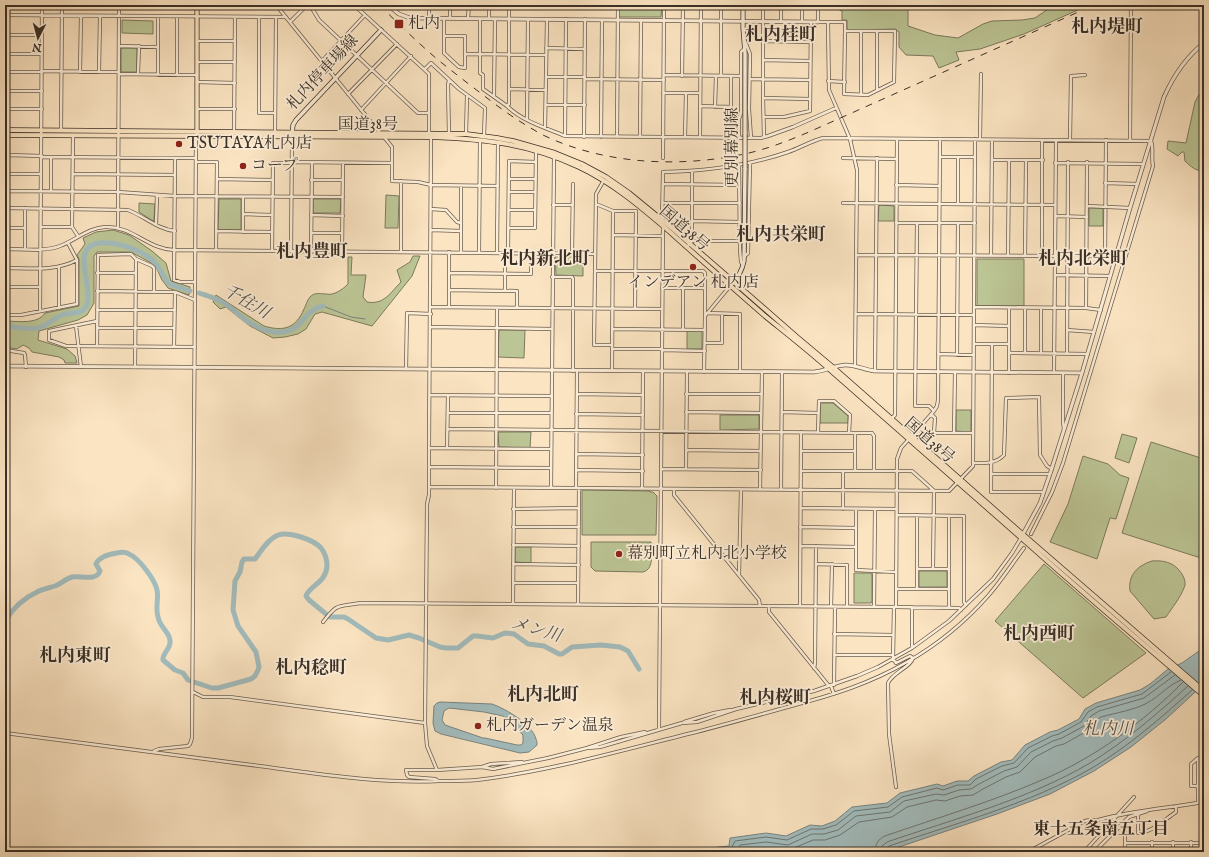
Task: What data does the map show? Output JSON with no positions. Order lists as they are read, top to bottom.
{
  "streets": {
    "highway": ["国道38号"],
    "main road": ["札内停車場線", "更別幕別線"]
  },
  "crossings": [
    ["札内停車場線", "国道38号"],
    ["国道38号", "更別幕別線"]
  ],
  "districts": [
    "札内堤町",
    "札内桂町",
    "札内共栄町",
    "札内豊町",
    "札内新北町",
    "札内北栄町",
    "札内西町",
    "札内東町",
    "札内稔町",
    "札内北町",
    "札内桜町",
    "東十五条南五丁目"
  ],
  "water": ["千住川", "メン川", "札内川"],
  "places": {
    "transit": ["札内"],
    "other": [
      "TSUTAYA札内店",
      "コープ",
      "インデアン 札内店",
      "幕別町立札内北小学校",
      "札内ガーデン温泉"
    ]
  },
  "north": "bottom"
}
